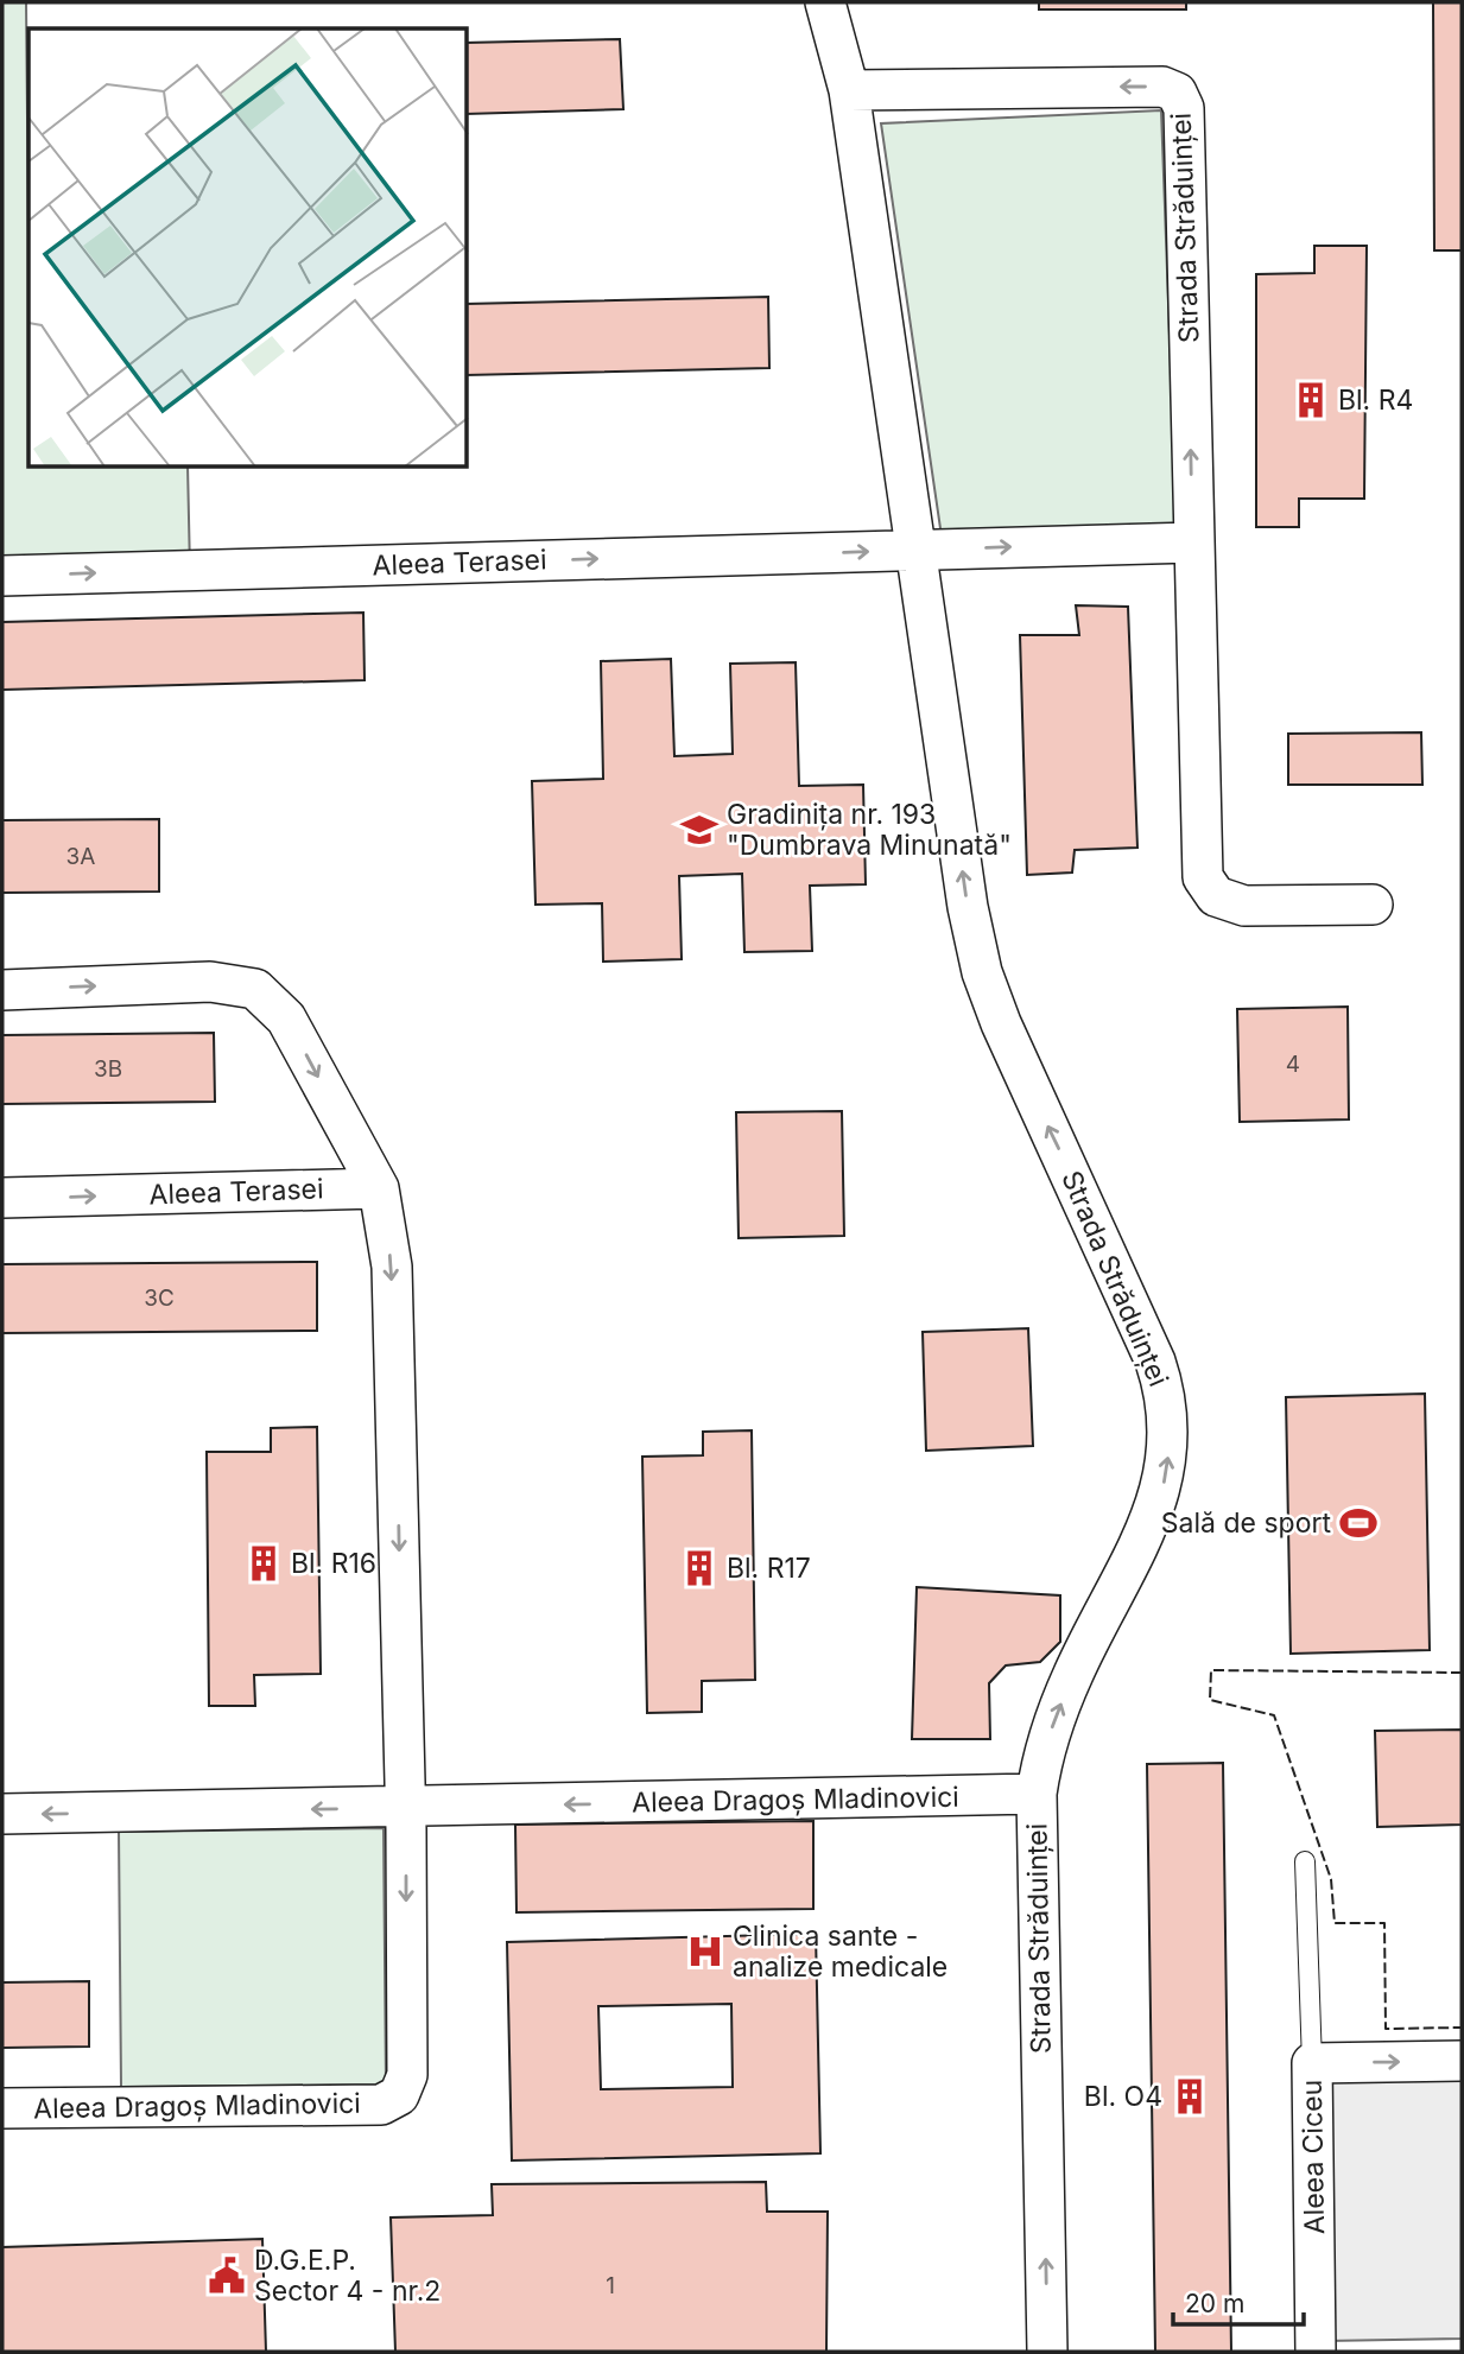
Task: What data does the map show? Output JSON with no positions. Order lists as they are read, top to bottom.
{
  "streets": {
    "street": [
      "Strada Străduinței",
      "Aleea Terasei",
      "Aleea Dragoș Mladinovici",
      "Aleea Ciceu"
    ]
  },
  "crossings": [
    ["Strada Străduinței", "Aleea Terasei"],
    ["Strada Străduinței", "Aleea Dragoș Mladinovici"],
    ["Aleea Terasei", "Aleea Dragoș Mladinovici"]
  ],
  "one_way": ["Strada Străduinței", "Aleea Terasei"],
  "places": {
    "building": [
      "Bl. R4",
      "Bl. R16",
      "Bl. R17",
      "Bl. O4"
    ],
    "school or university": ["Gradinița nr. 193 \"Dumbrava Minunată\""],
    "sports": ["Sală de sport"],
    "hospital": ["Clinica sante - analize medicale"],
    "public building": ["D.G.E.P. Sector 4 - nr.2"]
  },
  "house_numbers": [
    "3A",
    "4",
    "3B",
    "3C",
    "1"
  ],
  "scale_bar": "20 m"
}
